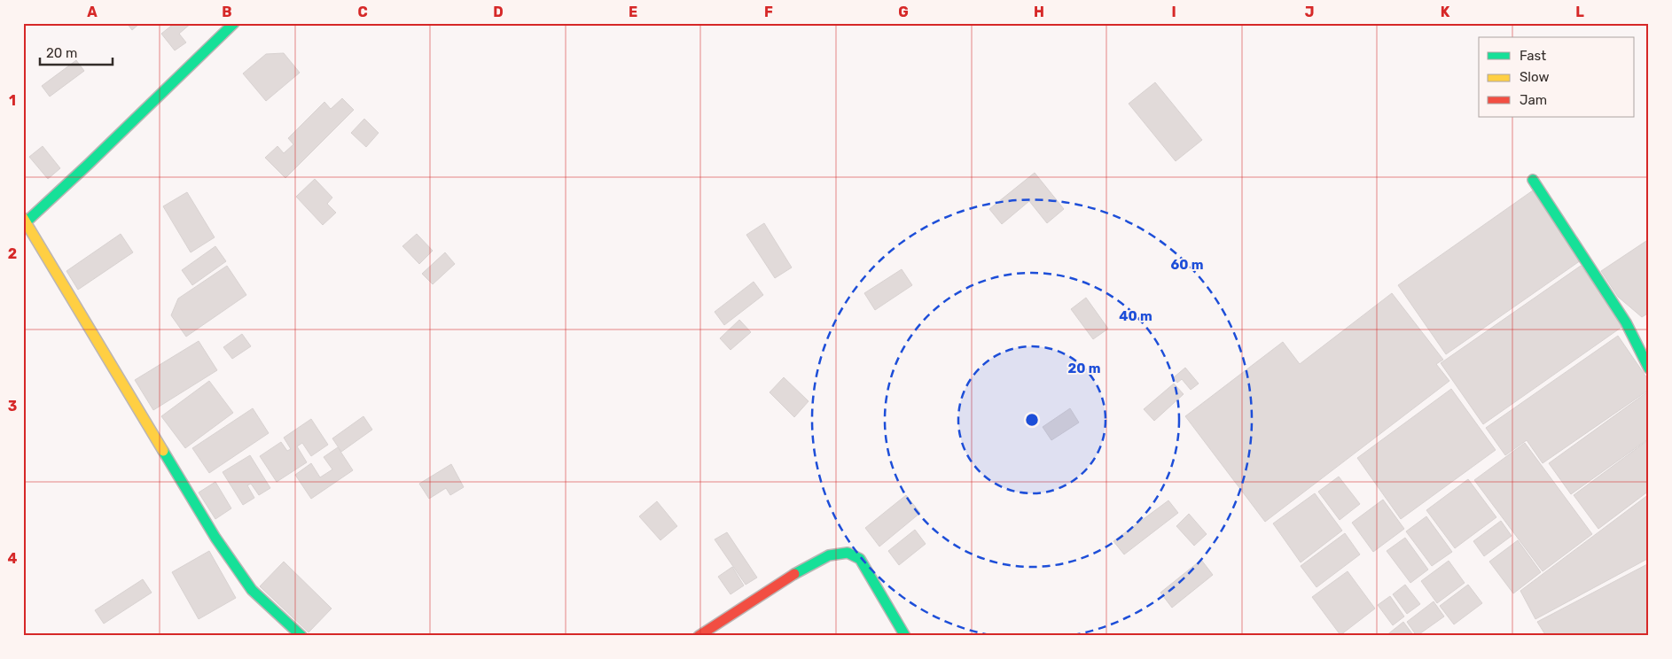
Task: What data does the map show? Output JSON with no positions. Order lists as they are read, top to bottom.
{
  "legend": ["Fast", "Slow", "Jam"],
  "scale_bar": "20 m",
  "grid": {
    "columns": [
      "A",
      "B",
      "C",
      "D",
      "E",
      "F",
      "G",
      "H",
      "I",
      "J",
      "K",
      "L"
    ],
    "rows": [
      "1",
      "2",
      "3",
      "4"
    ]
  },
  "rings": ["60 m", "40 m", "20 m"]
}
